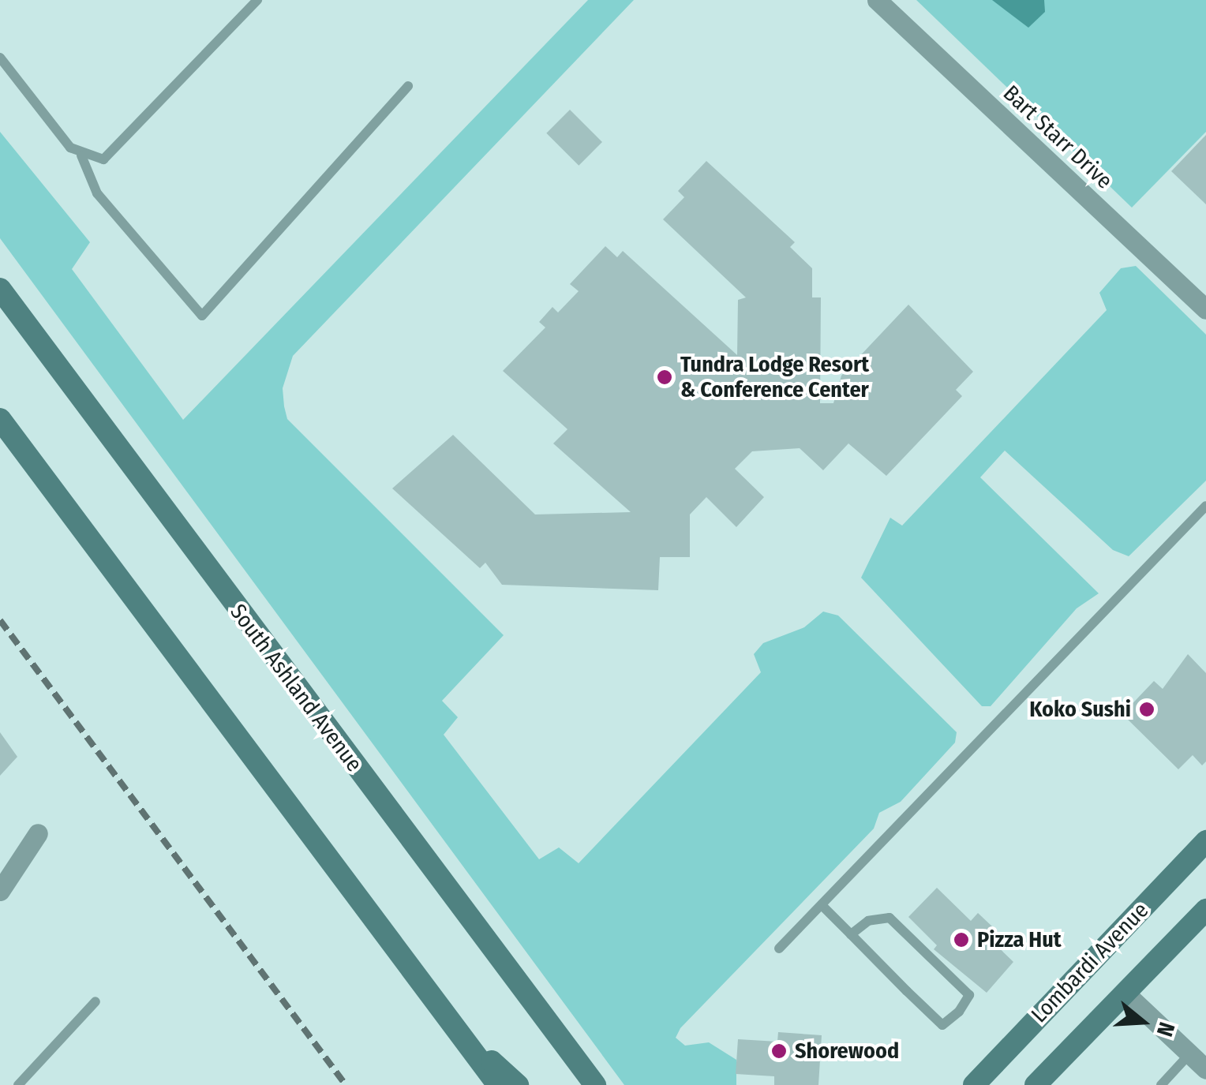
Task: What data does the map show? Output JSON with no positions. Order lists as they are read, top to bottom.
{
  "streets": {
    "main road": ["South Ashland Avenue", "Lombardi Avenue"],
    "street": ["Bart Starr Drive"]
  },
  "places": [
    "Tundra Lodge Resort & Conference Center",
    "Koko Sushi",
    "Pizza Hut",
    "Shorewood"
  ],
  "north": "right"
}
